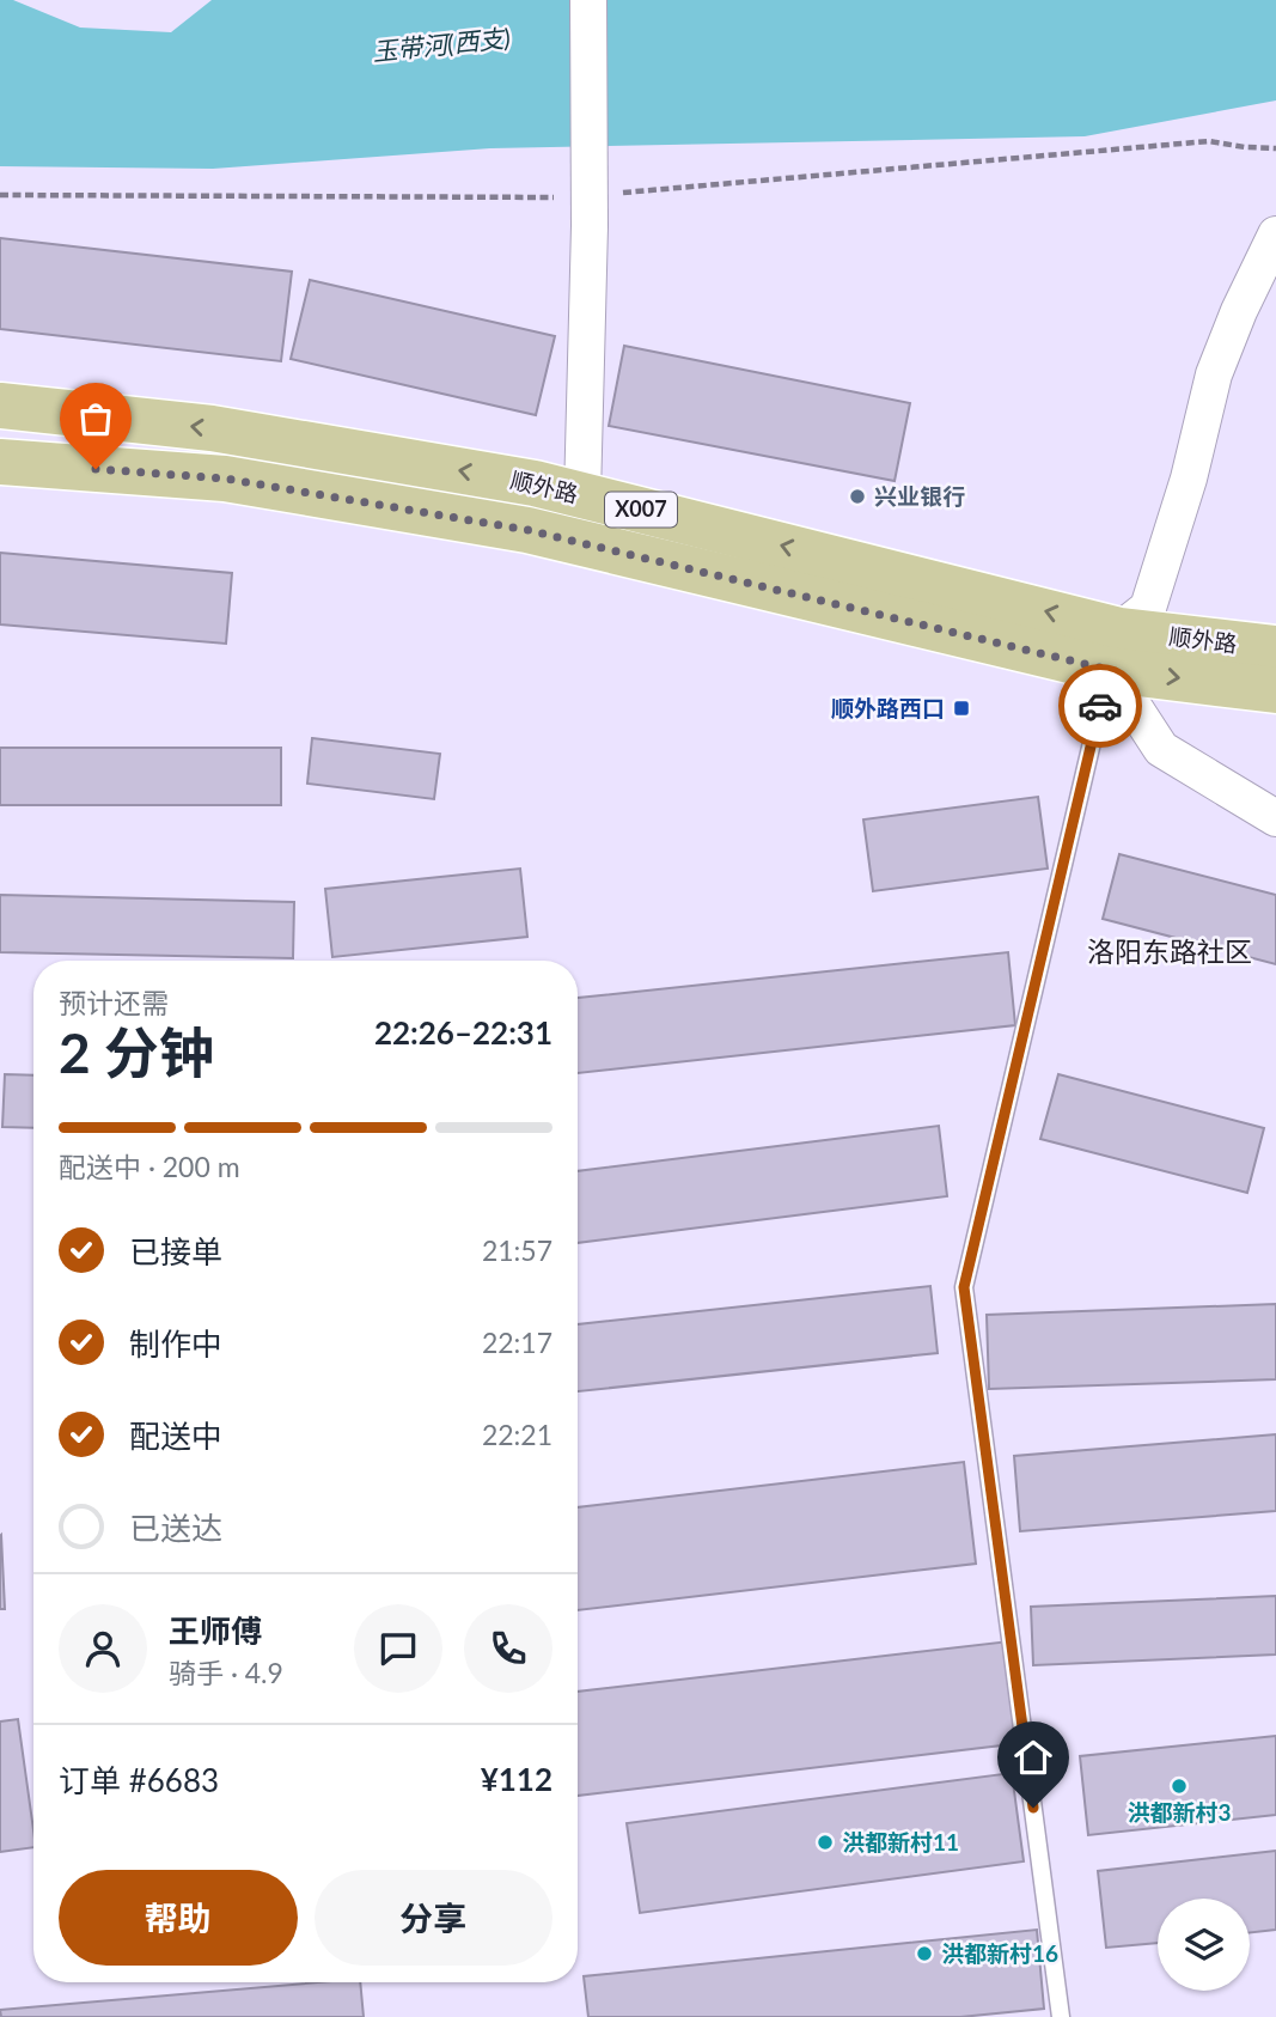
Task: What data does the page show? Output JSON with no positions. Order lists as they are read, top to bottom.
{
  "streets": {
    "main road": ["顺外路", "X007"]
  },
  "districts": ["洛阳东路社区"],
  "water": ["玉带河(西支)"],
  "places": {
    "other": [
      "兴业银行",
      "洪都新村3",
      "洪都新村11",
      "洪都新村16"
    ],
    "transit": ["顺外路西口"]
  },
  "page": {
    "heading": ["2 分钟", "预计还需", "22:26–22:31"],
    "panel": [
      "王师傅",
      "骑手 · 4.9",
      "订单 #6683",
      "¥112"
    ],
    "bar": "配送中 · 200 m",
    "list": [
      ["已接单", "21:57"],
      ["制作中", "22:17"],
      ["配送中", "22:21"],
      "已送达"
    ],
    "buttons": ["帮助", "分享"]
  }
}
